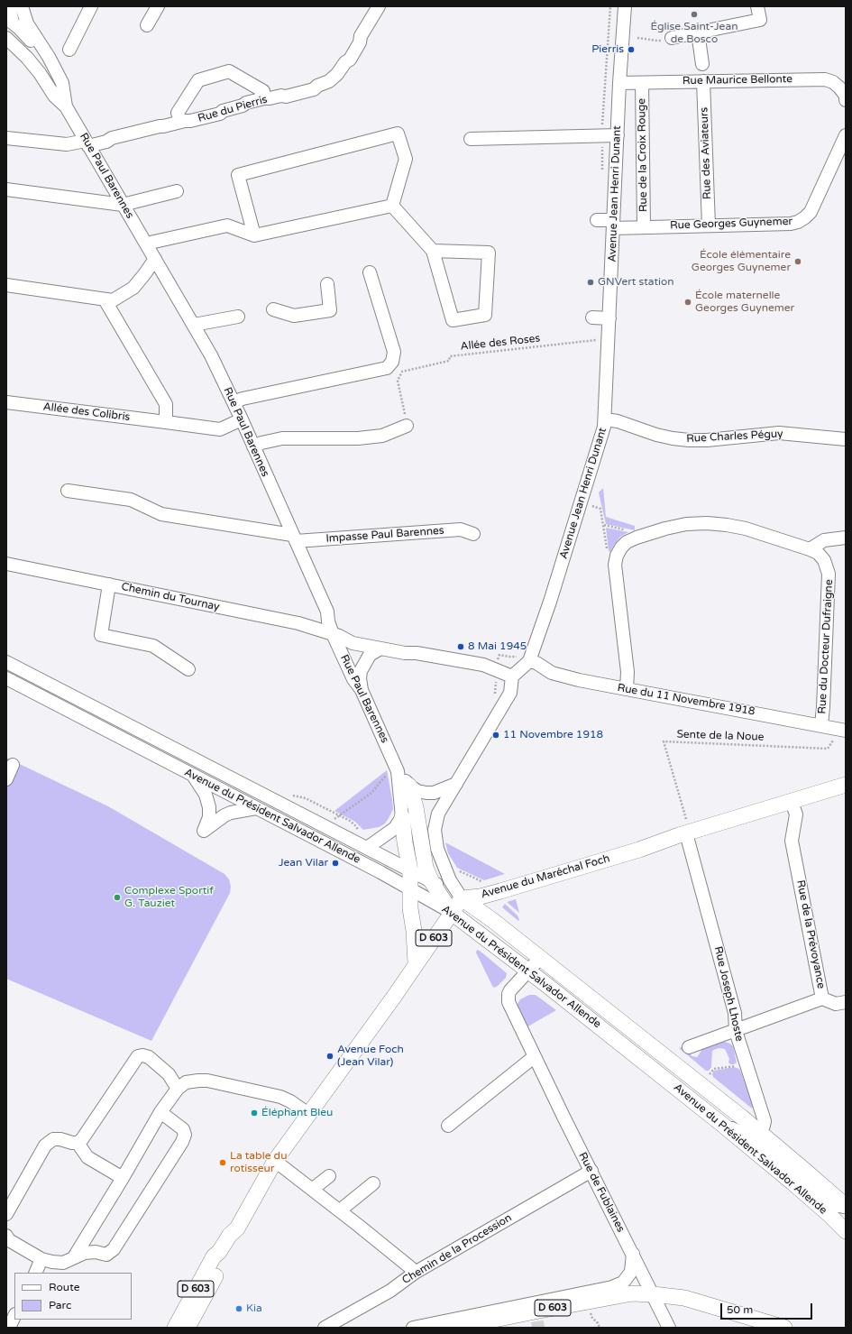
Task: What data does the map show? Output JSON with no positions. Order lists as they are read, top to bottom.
{
  "streets": {
    "main road": ["Avenue du Président Salvador Allende", "Avenue du Maréchal Foch", "D 603"],
    "street": [
      "Rue Maurice Bellonte",
      "Rue du Pierris",
      "Rue des Aviateurs",
      "Rue de la Croix Rouge",
      "Rue Paul Barennes",
      "Avenue Jean Henri Dunant",
      "Rue Georges Guynemer",
      "Allée des Colibris",
      "Rue Charles Péguy",
      "Impasse Paul Barennes",
      "Chemin du Tournay",
      "Rue du Docteur Dufraigne",
      "Rue du 11 Novembre 1918",
      "Rue de la Prévoyance",
      "Rue Joseph Lhoste",
      "Rue de Fublaines",
      "Chemin de la Procession"
    ],
    "path": ["Allée des Roses", "Sente de la Noue"]
  },
  "crossings": [
    ["Rue Maurice Bellonte", "Rue des Aviateurs"],
    ["Rue Maurice Bellonte", "Rue de la Croix Rouge"],
    ["Rue Maurice Bellonte", "Avenue Jean Henri Dunant"],
    ["Rue du Pierris", "Rue Paul Barennes"],
    ["Rue des Aviateurs", "Rue Georges Guynemer"],
    ["Rue de la Croix Rouge", "Rue Georges Guynemer"],
    ["Rue Paul Barennes", "Allée des Colibris"],
    ["Rue Paul Barennes", "Impasse Paul Barennes"],
    ["Rue Paul Barennes", "Chemin du Tournay"],
    ["Avenue Jean Henri Dunant", "Rue Georges Guynemer"],
    ["Avenue Jean Henri Dunant", "Rue Charles Péguy"],
    ["Avenue Jean Henri Dunant", "Rue du 11 Novembre 1918"],
    ["Rue du Docteur Dufraigne", "Rue du 11 Novembre 1918"],
    ["Sente de la Noue", "Avenue du Maréchal Foch"],
    ["Sente de la Noue", "Rue Joseph Lhoste"],
    ["Avenue du Président Salvador Allende", "Avenue du Maréchal Foch"],
    ["Avenue du Président Salvador Allende", "D 603"],
    ["Avenue du Président Salvador Allende", "Rue Joseph Lhoste"],
    ["Avenue du Président Salvador Allende", "Rue de Fublaines"],
    ["Avenue du Maréchal Foch", "Rue de la Prévoyance"],
    ["Avenue du Maréchal Foch", "D 603"],
    ["Avenue du Maréchal Foch", "Rue Joseph Lhoste"],
    ["Rue de la Prévoyance", "Rue Joseph Lhoste"],
    ["D 603", "Rue de Fublaines"],
    ["Rue de Fublaines", "Chemin de la Procession"]
  ],
  "places": [
    "Église Saint-Jean de Bosco",
    "Pierris",
    "École élémentaire Georges Guynemer",
    "GNVert station",
    "École maternelle Georges Guynemer",
    "8 Mai 1945",
    "11 Novembre 1918",
    "Jean Vilar",
    "Complexe Sportif G. Tauziet",
    "Avenue Foch (Jean Vilar)",
    "Éléphant Bleu",
    "La table du rotisseur",
    "Kia"
  ],
  "legend": ["Route", "Parc"],
  "scale_bar": "50 m"
}
